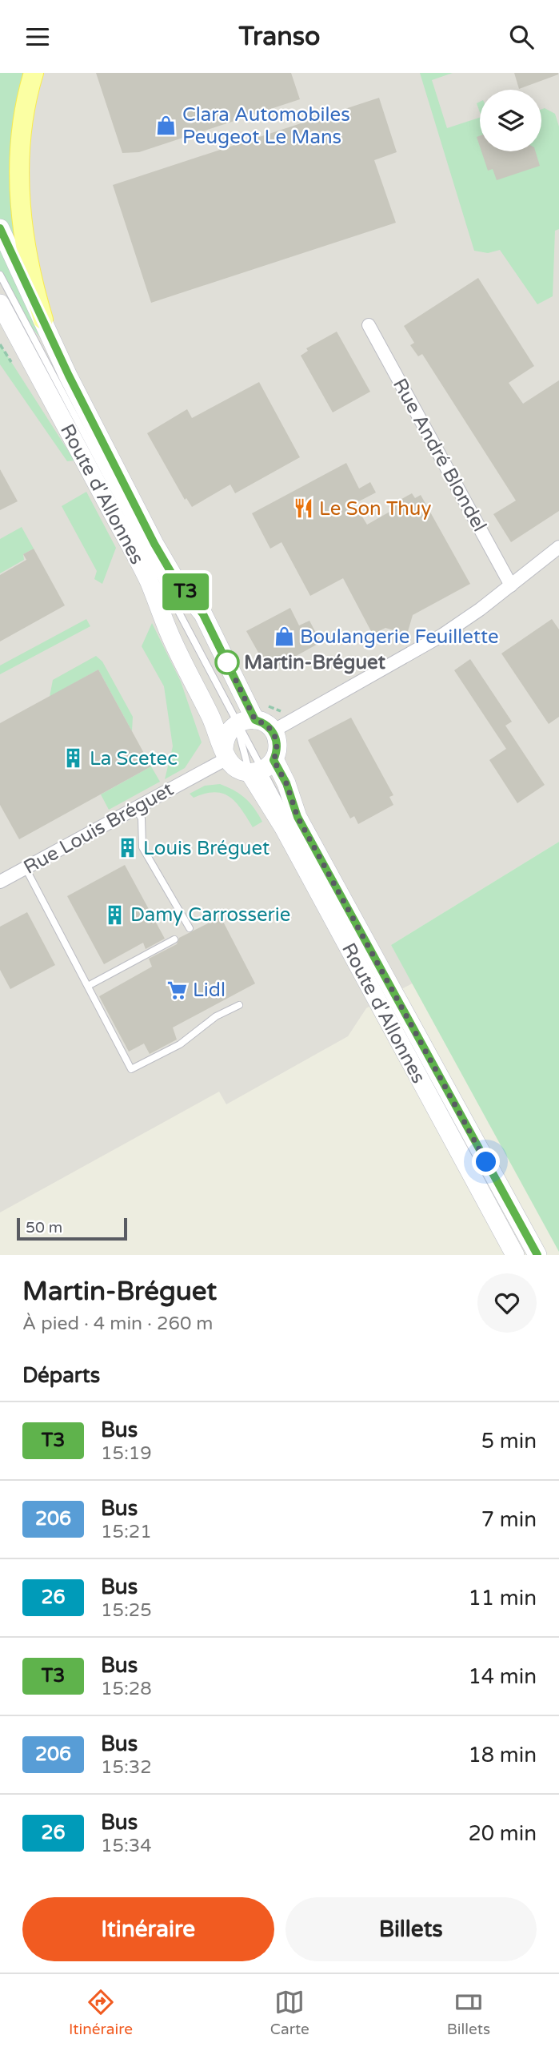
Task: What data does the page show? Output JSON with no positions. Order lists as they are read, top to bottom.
{
  "streets": {
    "main road": ["Route d'Allonnes"],
    "street": ["Rue André Blondel", "Rue Louis Bréguet"]
  },
  "crossings": [
    ["Route d'Allonnes", "Rue Louis Bréguet"]
  ],
  "places": {
    "shop": ["Clara Automobiles Peugeot Le Mans", "Boulangerie Feuillette"],
    "restaurant": ["Le Son Thuy"],
    "other": ["Martin-Bréguet"],
    "building": ["La Scetec", "Louis Bréguet", "Damy Carrosserie"],
    "supermarket": ["Lidl"]
  },
  "lines": ["bus line T3"],
  "scale_bar": "50 m",
  "page": {
    "header": "Transo",
    "on_map": "T3",
    "scale": "50 m",
    "heading": [
      ["Martin-Bréguet", "À pied · 4 min · 260 m"],
      "Départs"
    ],
    "list": [
      {
        "mark": "T3",
        "name": "Bus",
        "note": "15:19",
        "value": "5 min"
      },
      {
        "mark": "206",
        "name": "Bus",
        "note": "15:21",
        "value": "7 min"
      },
      {
        "mark": "26",
        "name": "Bus",
        "note": "15:25",
        "value": "11 min"
      },
      {
        "mark": "T3",
        "name": "Bus",
        "note": "15:28",
        "value": "14 min"
      },
      {
        "mark": "206",
        "name": "Bus",
        "note": "15:32",
        "value": "18 min"
      },
      {
        "mark": "26",
        "name": "Bus",
        "note": "15:34",
        "value": "20 min"
      }
    ],
    "buttons": ["Itinéraire", "Billets"],
    "tabs": ["Itinéraire", "Carte", "Billets"]
  }
}
